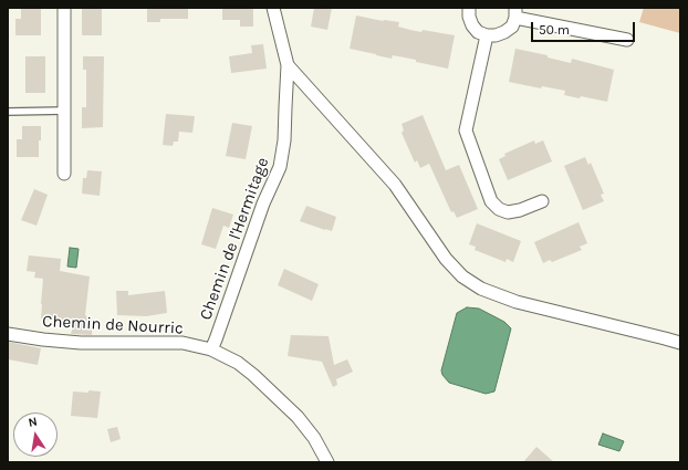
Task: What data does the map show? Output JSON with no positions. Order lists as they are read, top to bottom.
{
  "streets": {
    "street": ["Chemin de l'Hermitage", "Chemin de Nourric"]
  },
  "crossings": [
    ["Chemin de l'Hermitage", "Chemin de Nourric"]
  ],
  "scale_bar": "50 m",
  "north": "top"
}
